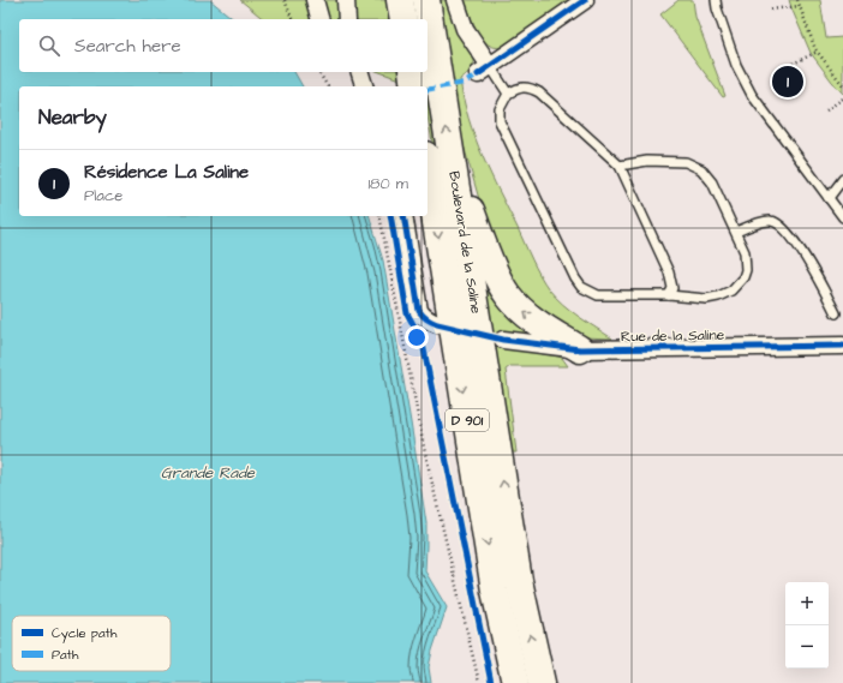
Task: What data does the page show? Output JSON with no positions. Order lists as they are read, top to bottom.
{
  "streets": {
    "main road": ["Boulevard de la Saline", "D 901"],
    "street": ["Rue de la Saline"]
  },
  "water": ["Grande Rade"],
  "legend": ["Cycle path", "Path"],
  "page": {
    "search": "Search here",
    "pins": "1",
    "heading": "Nearby",
    "list": [
      {
        "mark": "1",
        "name": "Résidence La Saline",
        "note": "Place",
        "value": "180 m"
      }
    ],
    "map_buttons": ["+", "−"]
  }
}
